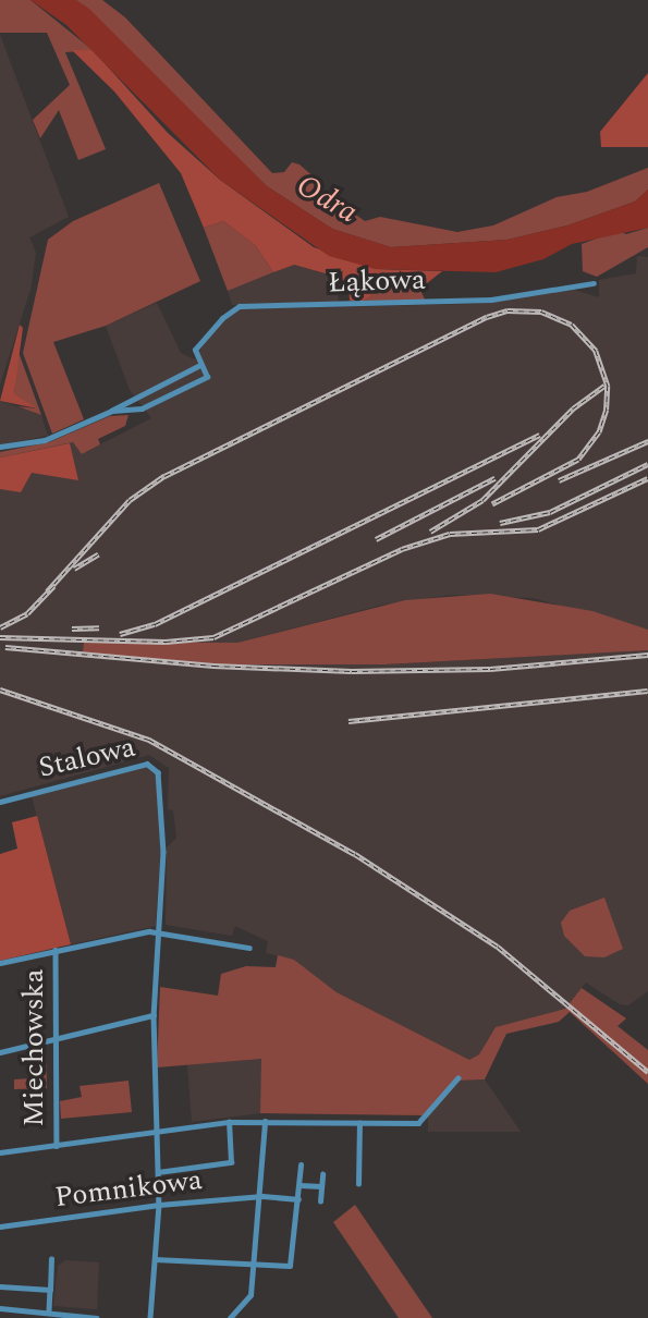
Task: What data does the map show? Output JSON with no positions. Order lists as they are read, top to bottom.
{
  "streets": {
    "street": [
      "Łąkowa",
      "Stalowa",
      "Miechowska",
      "Pomnikowa"
    ]
  },
  "water": ["Odra"]
}
